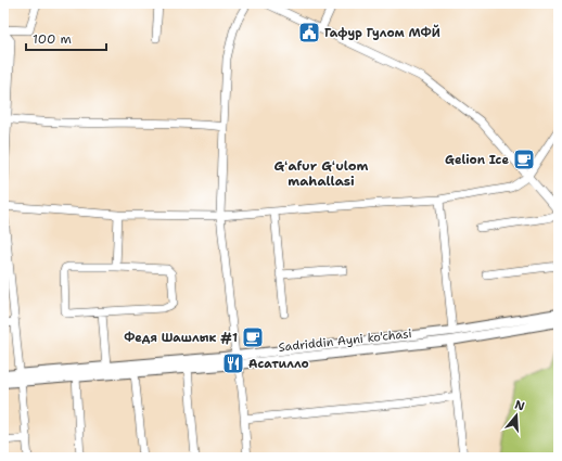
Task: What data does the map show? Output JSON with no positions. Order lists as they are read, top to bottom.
{
  "streets": {
    "main road": ["Sadriddin Ayni ko'chasi"]
  },
  "districts": ["Gʻafur Gʻulom mahallasi"],
  "places": {
    "public building": ["Гафур Гулом МФЙ"],
    "cafe": ["Gelion Ice", "Федя Шашлык #1"],
    "restaurant": ["Асатилло"]
  },
  "scale_bar": "100 m",
  "north": "top"
}
